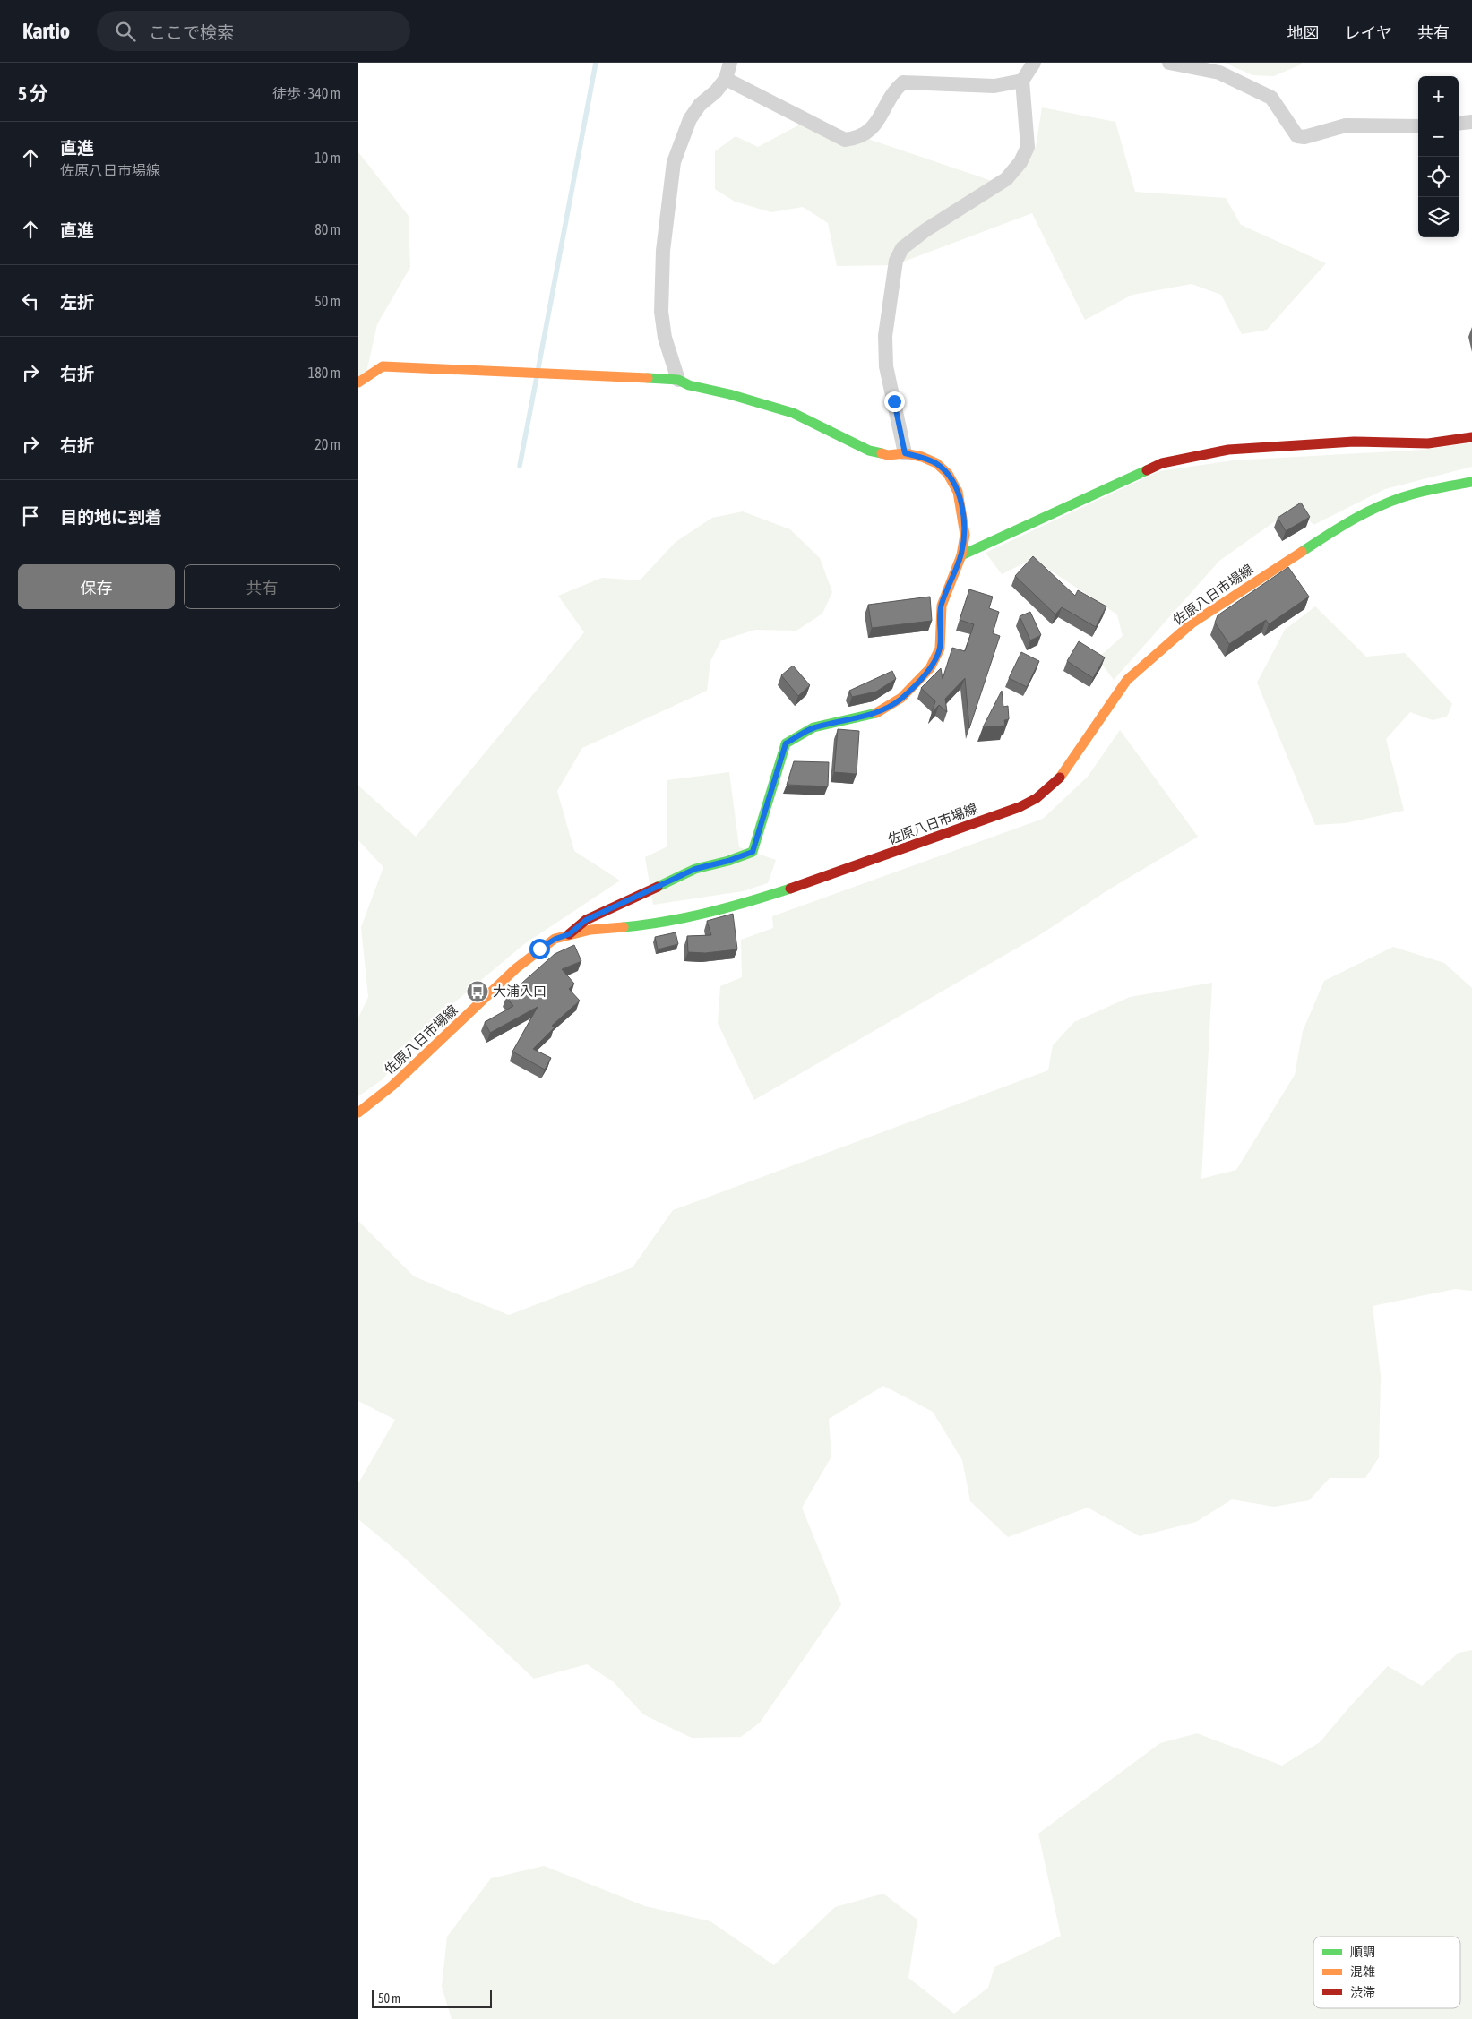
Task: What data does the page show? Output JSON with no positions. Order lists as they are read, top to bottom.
{
  "streets": {
    "street": ["佐原八日市場線"]
  },
  "places": {
    "bus stop": ["大浦入口"]
  },
  "legend": ["順調", "混雑", "渋滞"],
  "scale_bar": "50 m",
  "page": {
    "header": "Kartio",
    "search": "ここで検索",
    "nav": ["地図", "レイヤ", "共有"],
    "heading": ["5 分", "徒歩 · 340 m"],
    "map_buttons": ["+", "−"],
    "list": [
      ["直進", "佐原八日市場線", "10 m"],
      ["直進", "80 m"],
      ["左折", "50 m"],
      ["右折", "180 m"],
      ["右折", "20 m"],
      "目的地に到着"
    ],
    "buttons": ["保存", "共有"],
    "scale": "50 m"
  }
}
